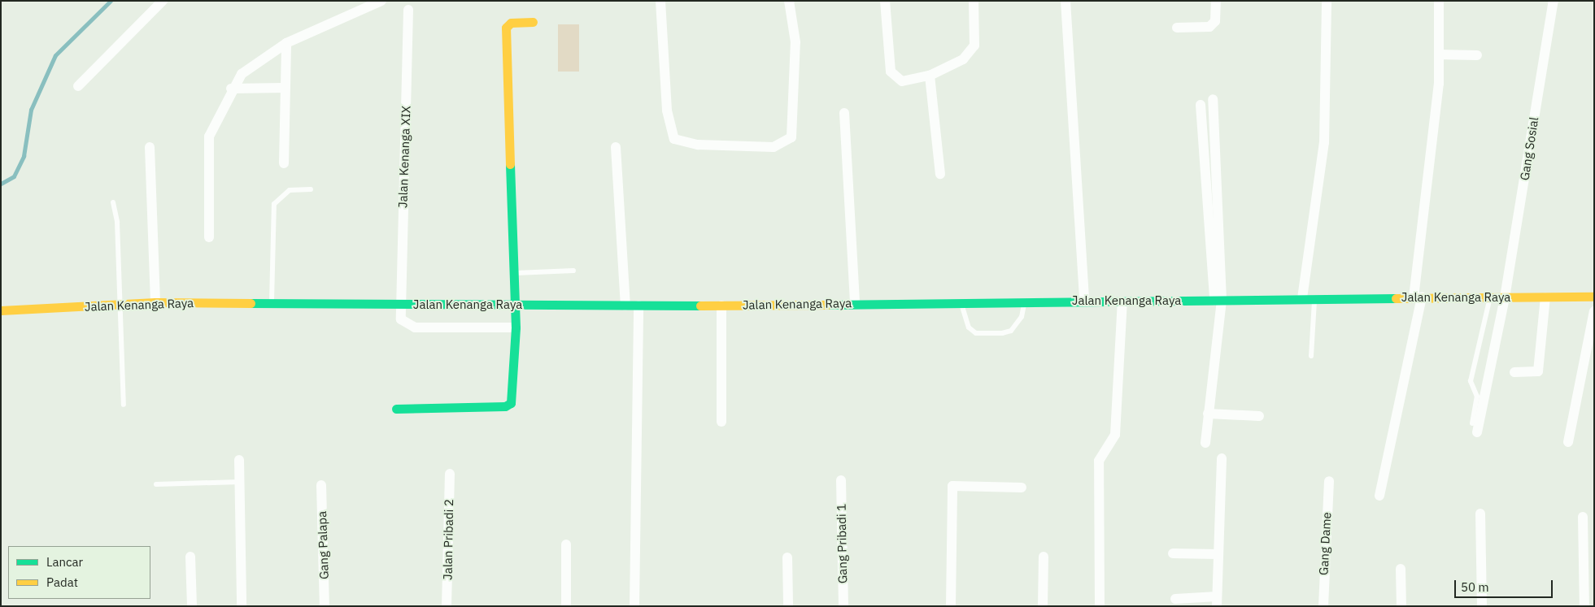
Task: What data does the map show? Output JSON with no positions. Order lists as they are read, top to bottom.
{
  "streets": {
    "street": [
      "Gang Sosial",
      "Jalan Kenanga XIX",
      "Jalan Kenanga Raya",
      "Jalan Pribadi 2",
      "Gang Pribadi 1",
      "Gang Dame",
      "Gang Palapa"
    ]
  },
  "crossings": [
    ["Gang Sosial", "Jalan Kenanga Raya"],
    ["Jalan Kenanga XIX", "Jalan Kenanga Raya"]
  ],
  "legend": ["Lancar", "Padat"],
  "scale_bar": "50 m"
}
